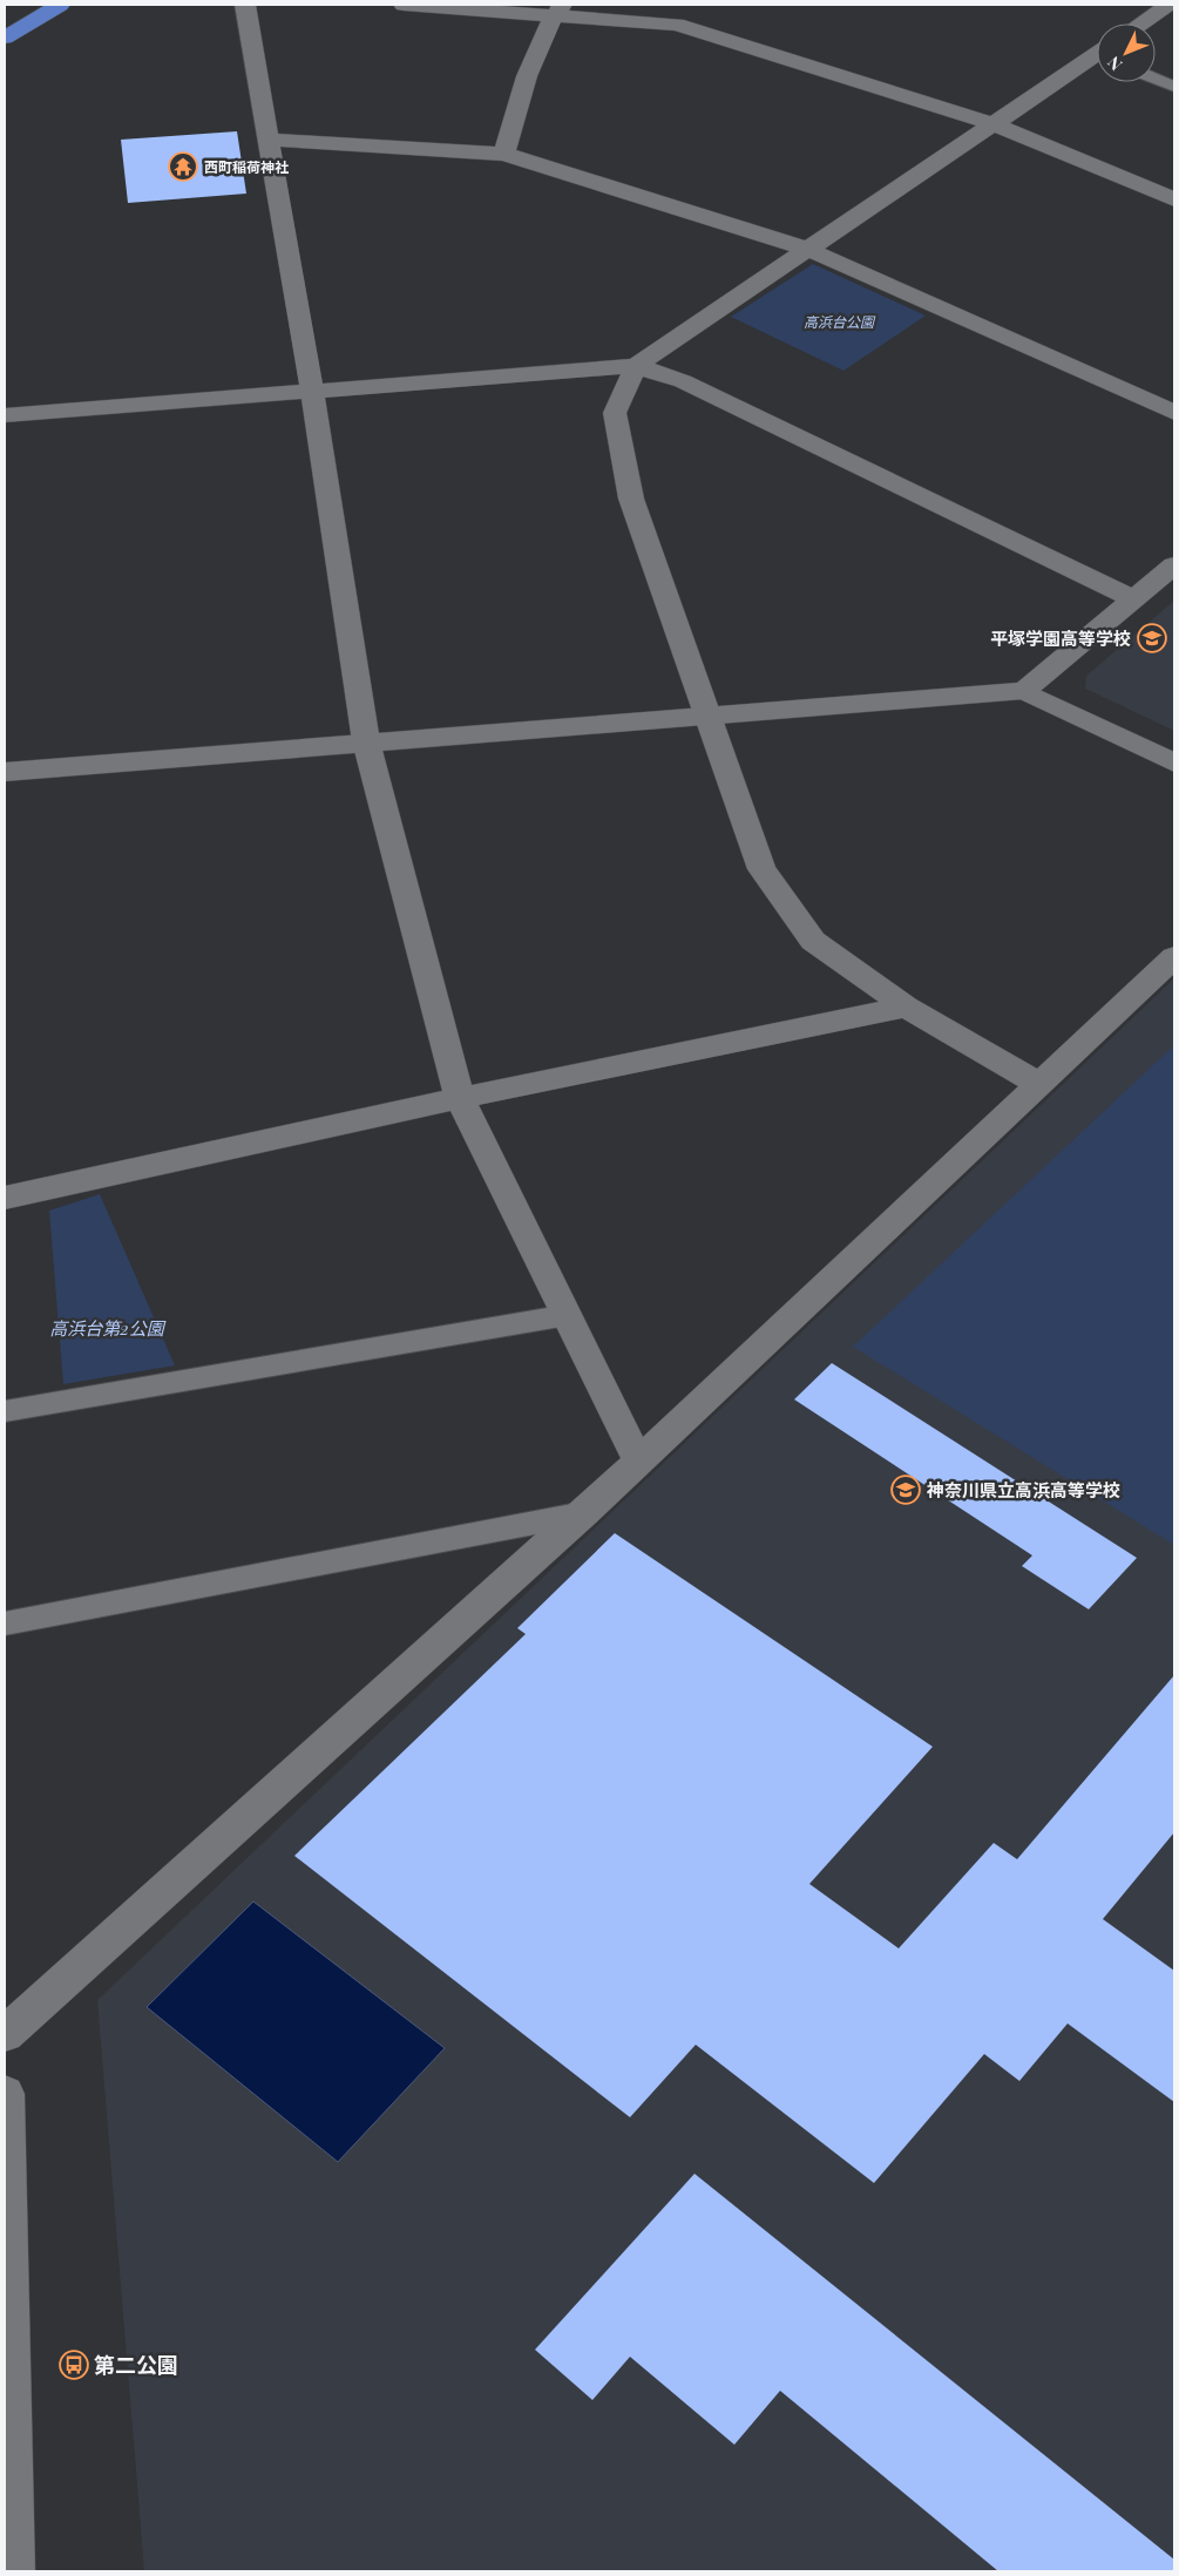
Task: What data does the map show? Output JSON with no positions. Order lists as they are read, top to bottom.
{
  "parks": ["高浜台公園", "高浜台第2公園"],
  "places": {
    "temple": ["西町稲荷神社"],
    "school or university": ["平塚学園高等学校", "神奈川県立高浜高等学校"],
    "bus stop": ["第二公園"]
  },
  "north": "bottom left"
}
